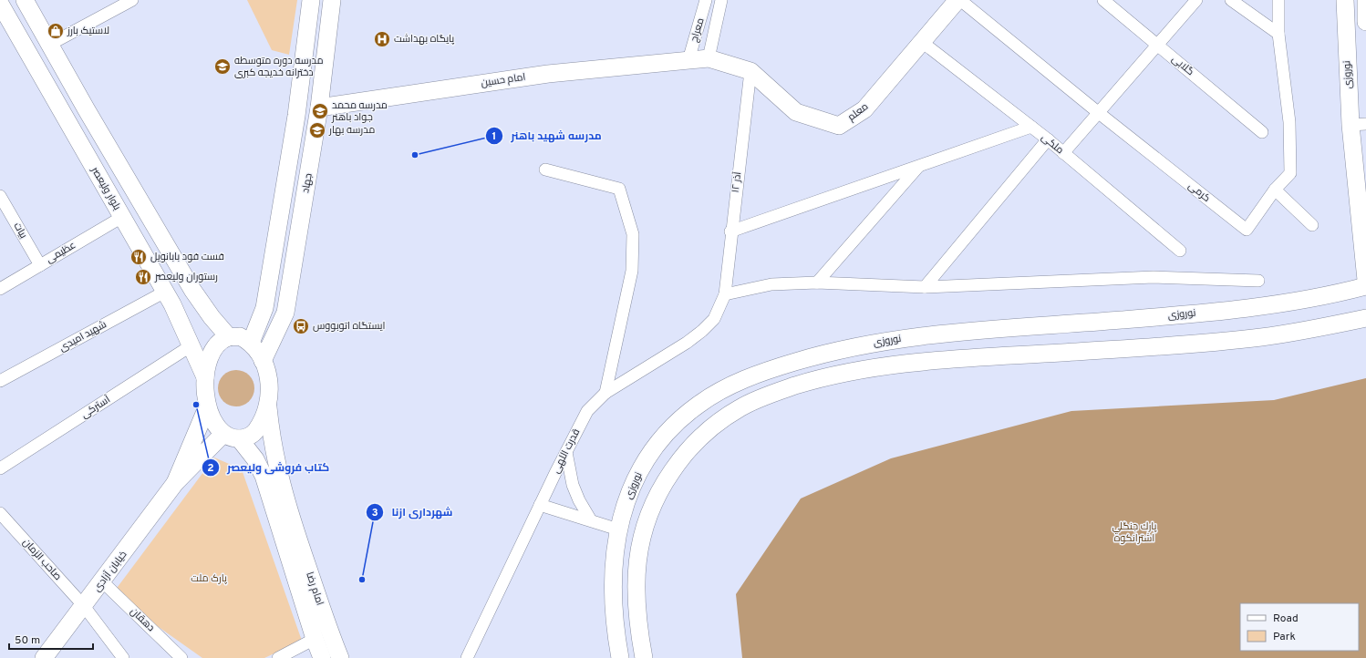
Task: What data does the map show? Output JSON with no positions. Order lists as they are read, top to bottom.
{
  "streets": {
    "main road": [
      "نوروزی",
      "امام حسین",
      "معلم",
      "جهاد",
      "بلوار ولیعصر",
      "خیابان آزادی",
      "امام رضا"
    ],
    "street": [
      "معراج",
      "گلابی",
      "ملکی",
      "۱۲ آذر",
      "کرمی",
      "بیات",
      "عظیمی",
      "شهید امیدی",
      "آسترکی",
      "قدرت اللهی",
      "صاحب الزمان",
      "دهقان"
    ]
  },
  "crossings": [
    ["معراج", "امام حسین"],
    ["معراج", "معلم"],
    ["امام حسین", "معلم"],
    ["امام حسین", "جهاد"],
    ["معلم", "ملکی"],
    ["معلم", "۱۲ آذر"],
    ["معلم", "کرمی"],
    ["۱۲ آذر", "قدرت اللهی"],
    ["جهاد", "بلوار ولیعصر"],
    ["بلوار ولیعصر", "عظیمی"],
    ["بلوار ولیعصر", "شهید امیدی"],
    ["بلوار ولیعصر", "آسترکی"],
    ["بیات", "عظیمی"],
    ["صاحب الزمان", "خیابان آزادی"],
    ["خیابان آزادی", "دهقان"]
  ],
  "parks": ["پارك جنگلي اشترانكوه", "پارک ملت"],
  "places": {
    "shop": ["لاستیک بارز"],
    "hospital": ["پایگاه بهداشت"],
    "school or university": ["مدرسه دوره متوسطه دخترانه خدیجه کبری", "مدرسه محمد جواد باهنر", "مدرسه بهار"],
    "other": ["مدرسه شهید باهنر", "کتاب فروشی ولیعصر", "شهرداری ازنا"],
    "restaurant": ["فست فود بابانویل", "رستوران ولیعصر"],
    "bus stop": ["ایستگاه اتوبووس"]
  },
  "legend": ["Road", "Park"],
  "scale_bar": "50 m"
}
